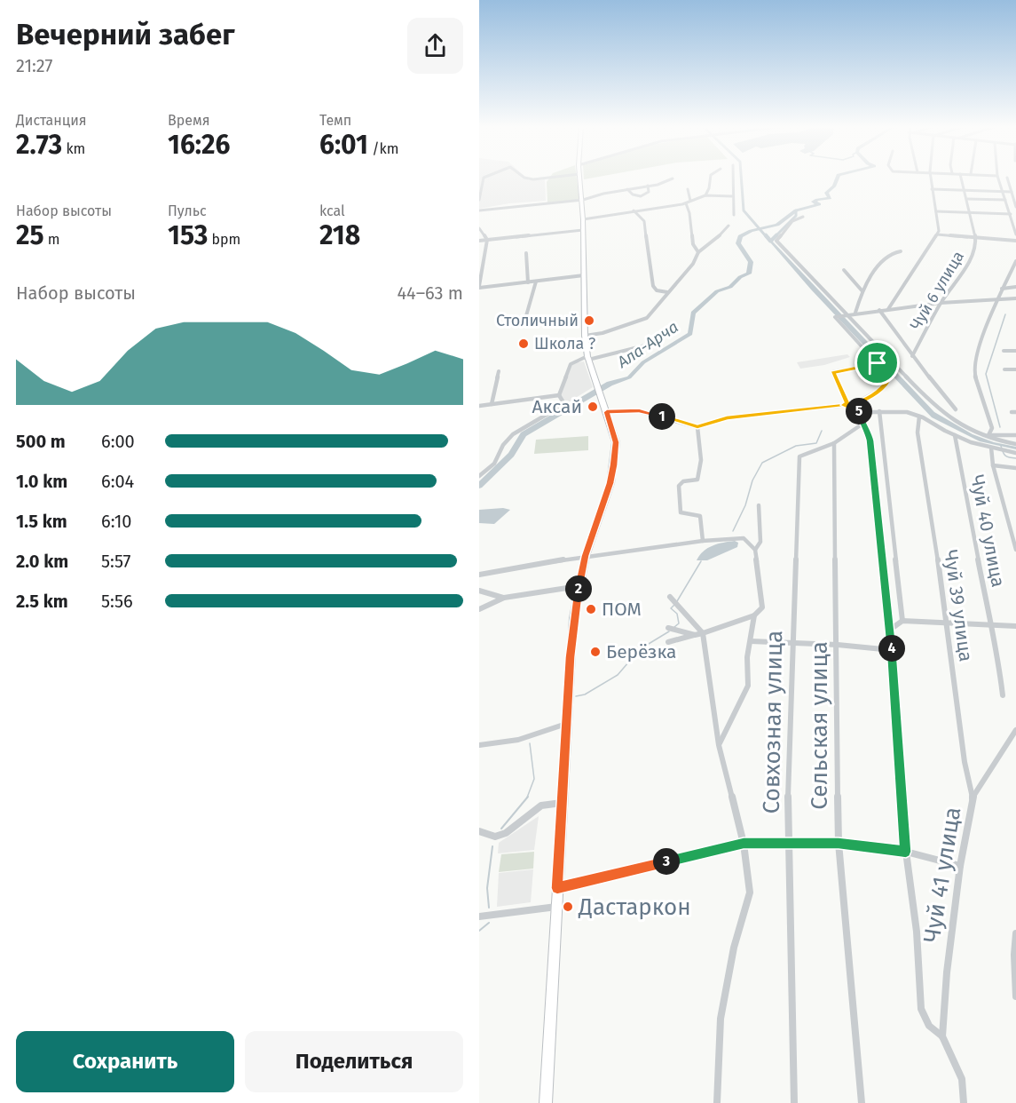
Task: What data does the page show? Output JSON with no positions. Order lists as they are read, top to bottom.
{
  "streets": {
    "street": [
      "Чуй 6 улица",
      "Чуй 40 улица",
      "Чуй 39 улица",
      "Совхозная улица",
      "Сельская улица",
      "Чуй 41 улица"
    ]
  },
  "crossings": [
    ["Чуй 39 улица", "Чуй 41 улица"],
    ["Совхозная улица", "Сельская улица"]
  ],
  "water": ["Ала-Арча"],
  "places": [
    "Столичный",
    "Школа ?",
    "Аксай",
    "ПОМ",
    "Берёзка",
    "Дастаркон"
  ],
  "page": {
    "heading": ["Вечерний забег", "21:27"],
    "stats": [
      ["Дистанция", "2.73 km"],
      ["Время", "16:26"],
      ["Темп", "6:01 /km"],
      ["Набор высоты", "25 m"],
      ["Пульс", "153 bpm"],
      ["kcal", "218"]
    ],
    "chart": ["Набор высоты", "44–63 m"],
    "pins": [
      "5",
      "1",
      "2",
      "4",
      "3"
    ],
    "list": [
      {
        "name": "500 m",
        "note": "6:00"
      },
      {
        "name": "1.0 km",
        "note": "6:04"
      },
      {
        "name": "1.5 km",
        "note": "6:10"
      },
      {
        "name": "2.0 km",
        "note": "5:57"
      },
      {
        "name": "2.5 km",
        "note": "5:56"
      }
    ],
    "buttons": ["Сохранить", "Поделиться"]
  }
}
